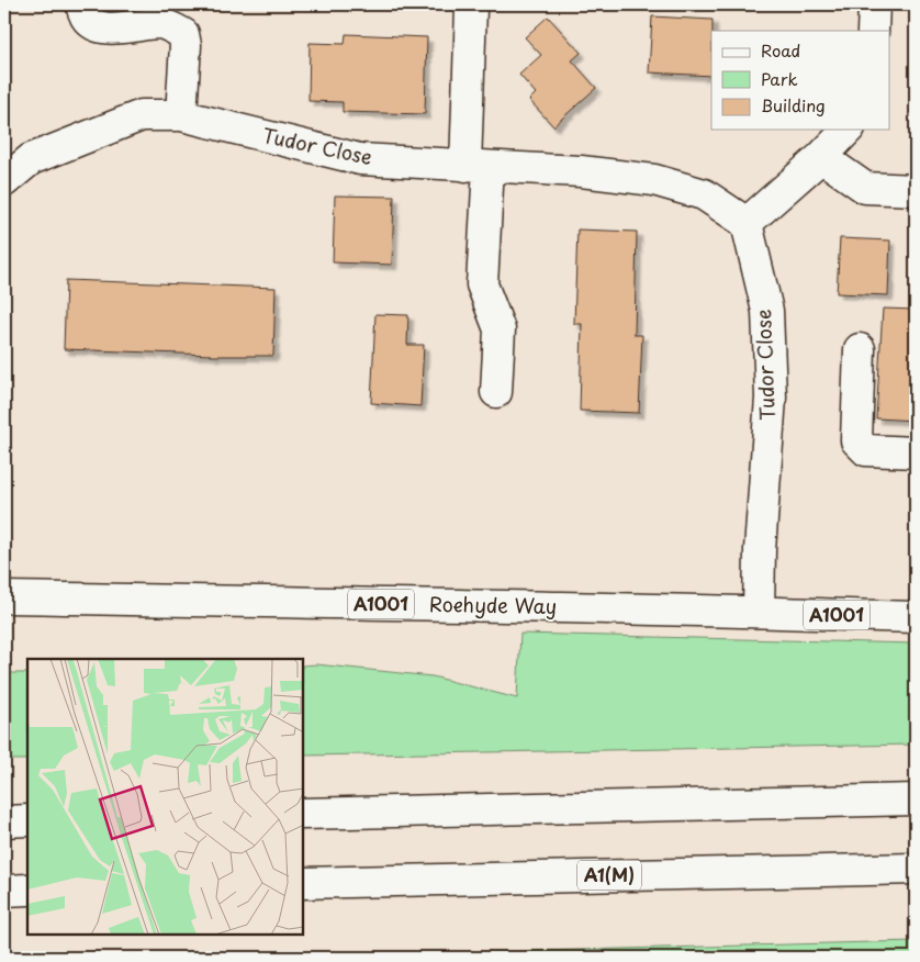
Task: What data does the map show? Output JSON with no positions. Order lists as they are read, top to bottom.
{
  "streets": {
    "main road": [
      "Tudor Close",
      "A1001",
      "Roehyde Way",
      "A1(M)"
    ]
  },
  "crossings": [
    ["Tudor Close", "Roehyde Way"]
  ],
  "legend": ["Road", "Park", "Building"]
}
